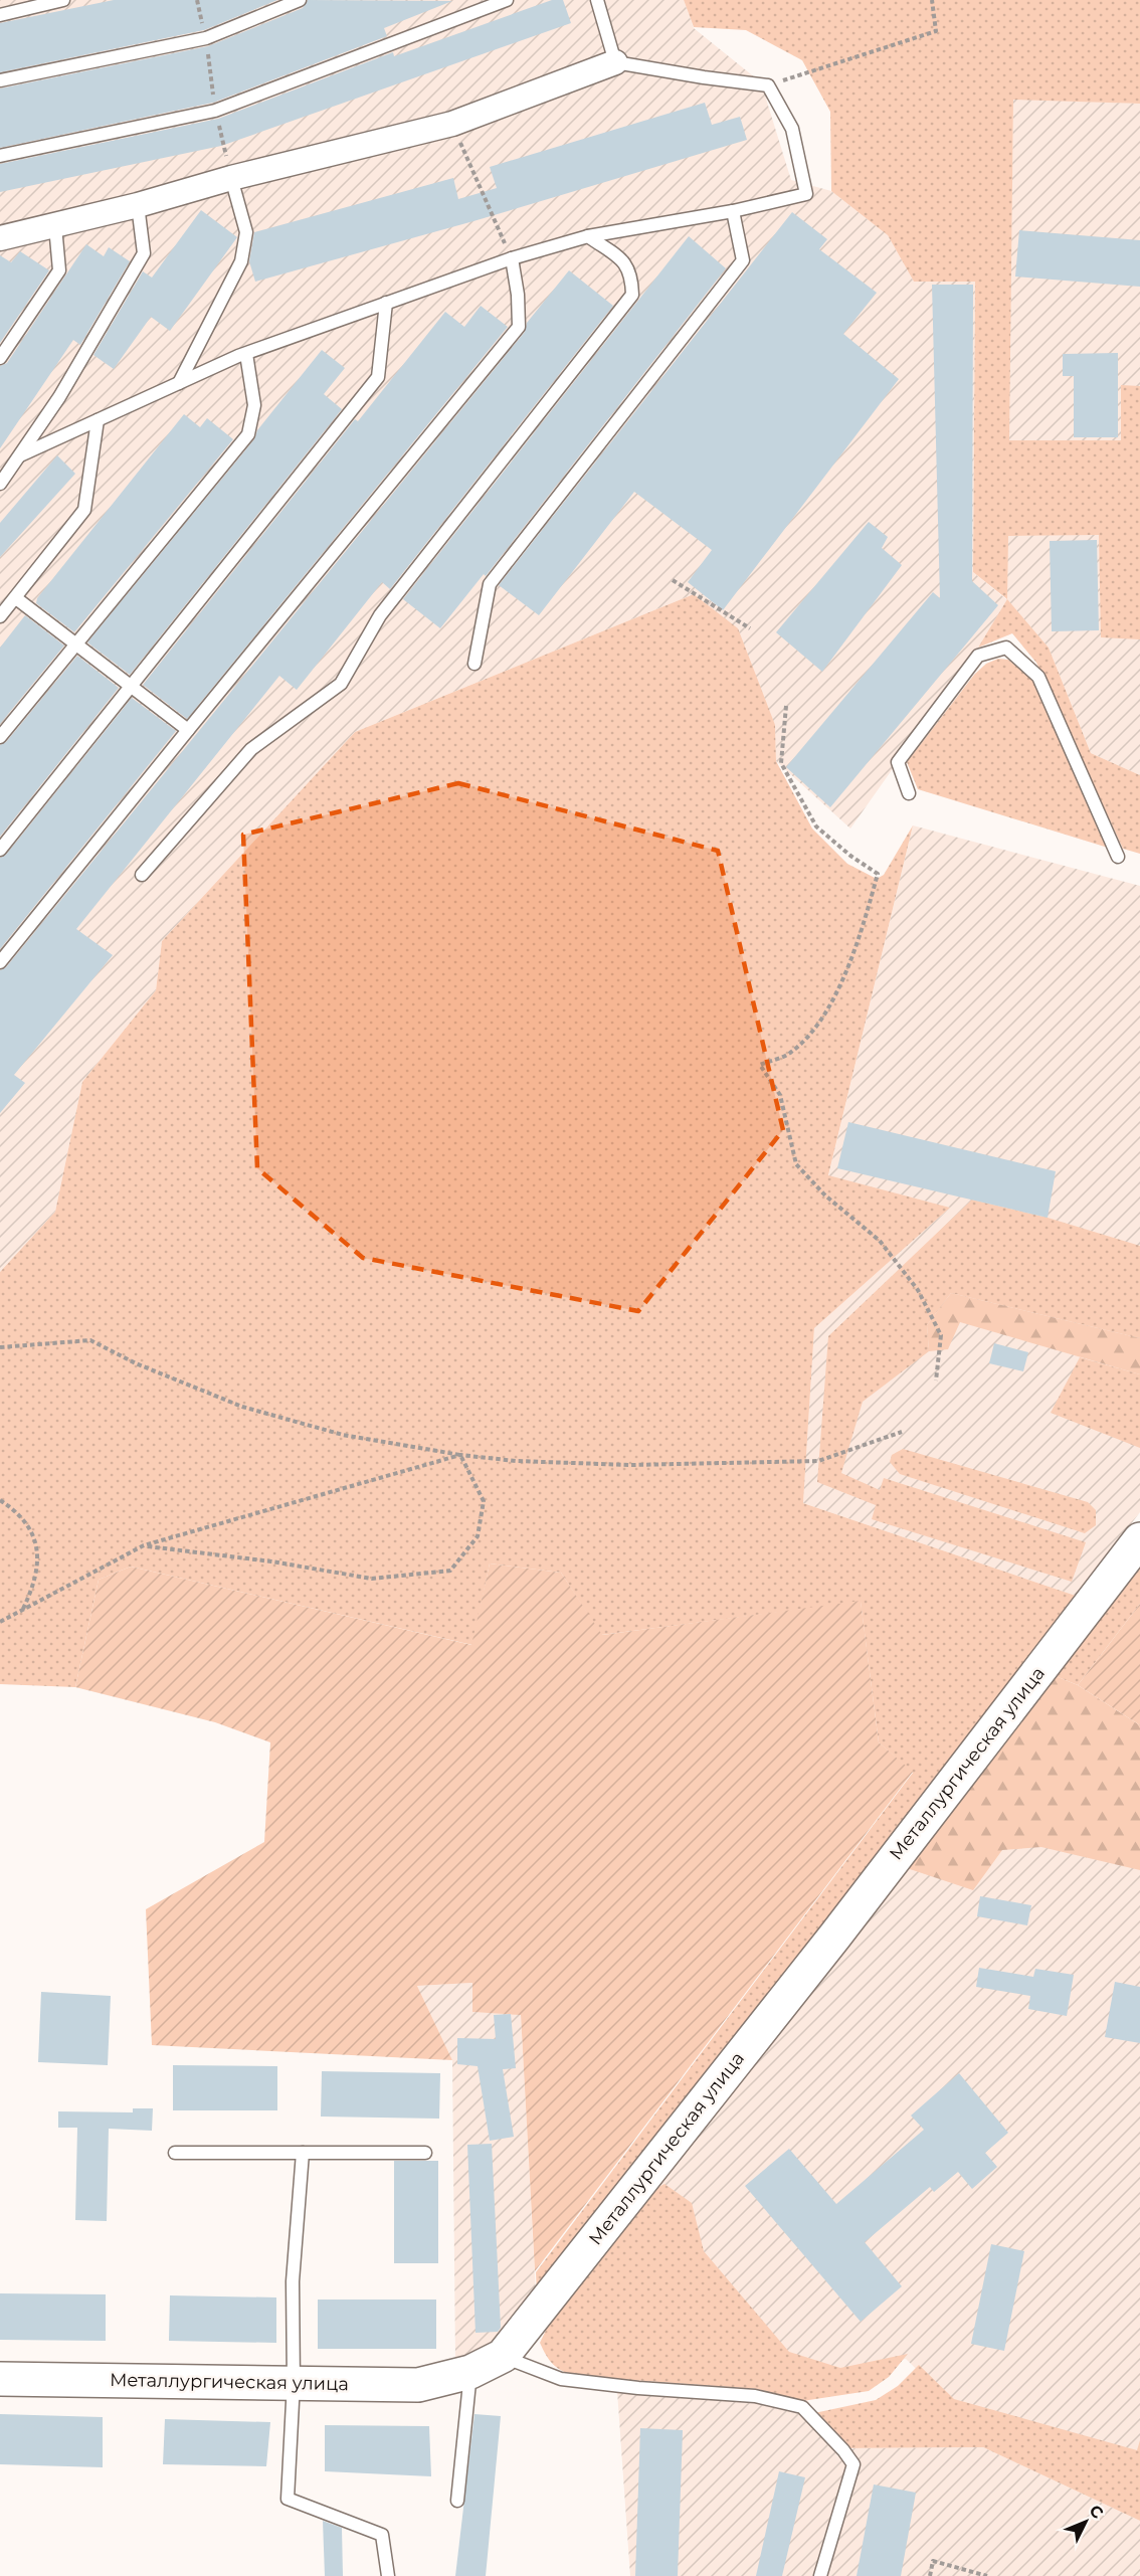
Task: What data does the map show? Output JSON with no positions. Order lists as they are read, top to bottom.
{
  "streets": {
    "street": ["Металлургическая улица"]
  },
  "north": "top right"
}
